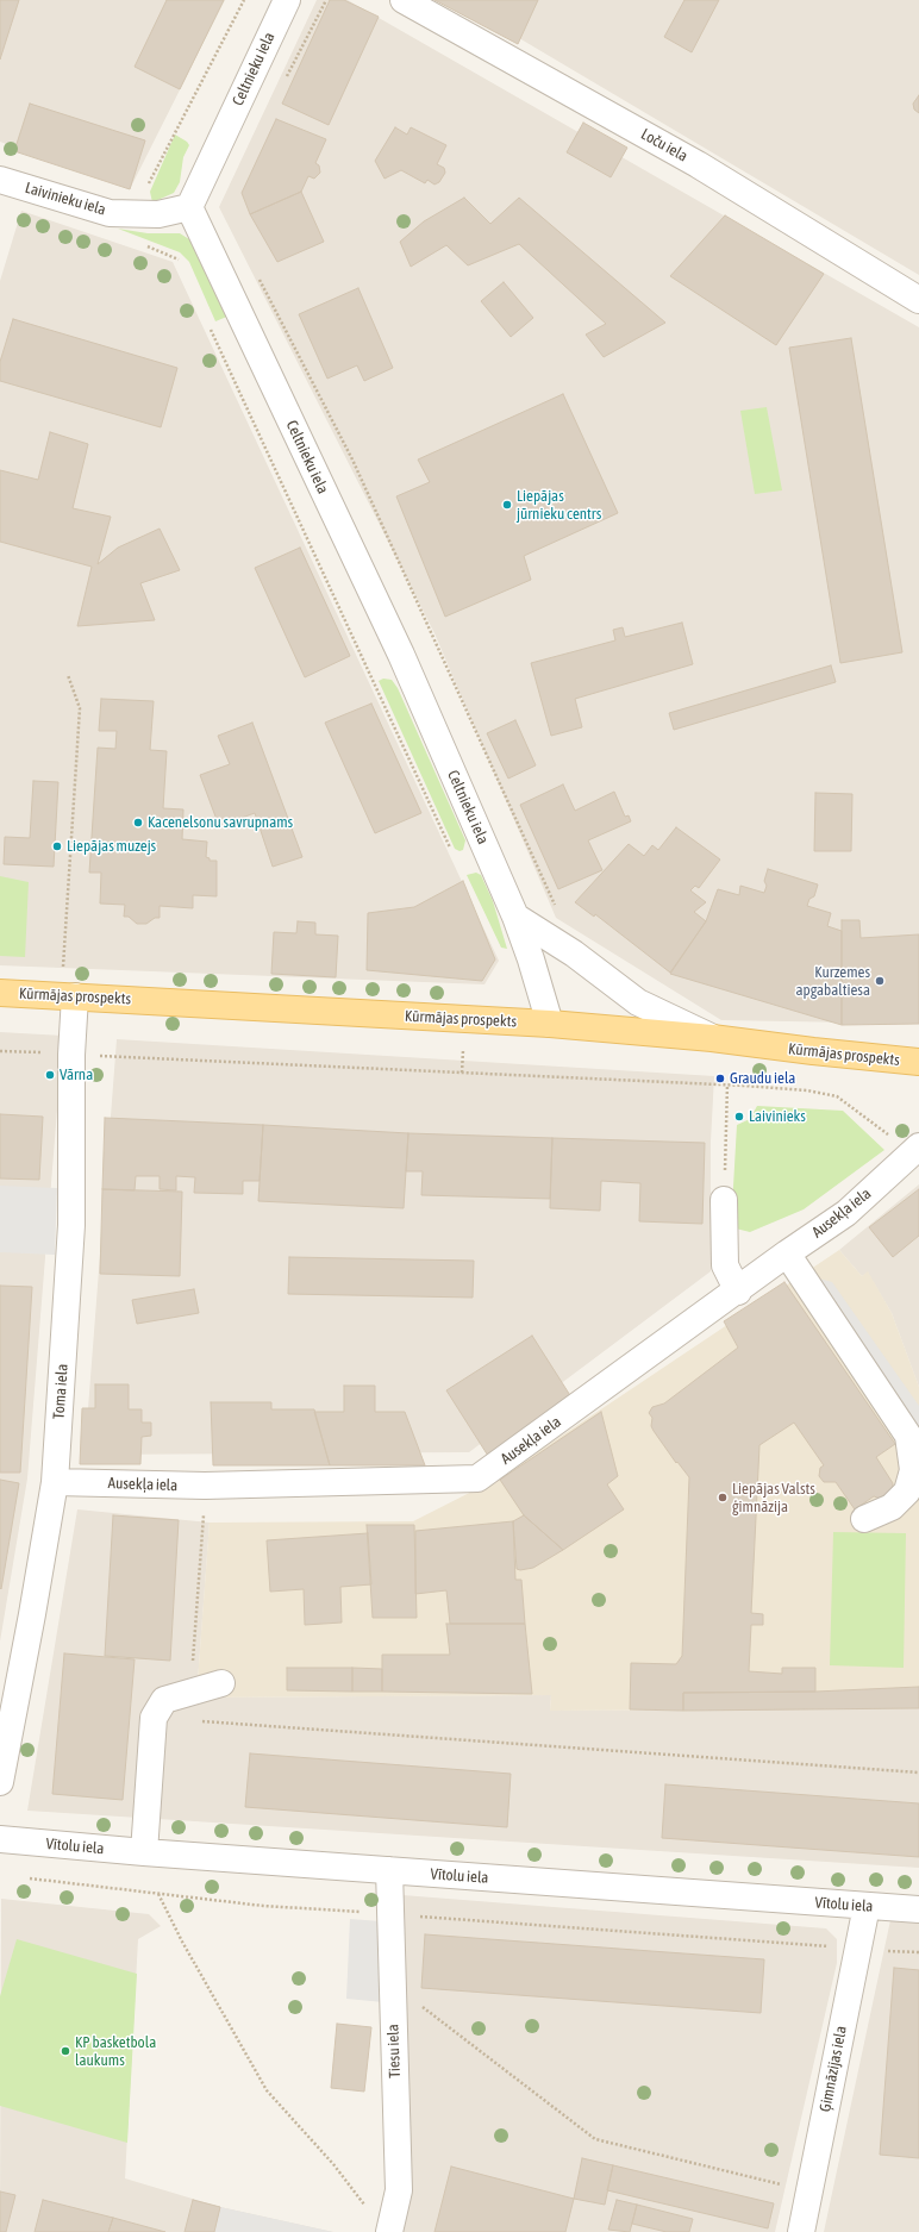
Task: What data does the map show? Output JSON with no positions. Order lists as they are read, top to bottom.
{
  "streets": {
    "main road": ["Kūrmājas prospekts"],
    "street": [
      "Celtnieku iela",
      "Loču iela",
      "Laivinieku iela",
      "Ausekļa iela",
      "Toma iela",
      "Vītolu iela",
      "Tiesu iela",
      "Ģimnāzijas iela"
    ]
  },
  "crossings": [
    ["Celtnieku iela", "Laivinieku iela"],
    ["Celtnieku iela", "Kūrmājas prospekts"],
    ["Kūrmājas prospekts", "Toma iela"],
    ["Ausekļa iela", "Toma iela"],
    ["Vītolu iela", "Tiesu iela"],
    ["Vītolu iela", "Ģimnāzijas iela"]
  ],
  "places": [
    "Liepājas jūrnieku centrs",
    "Kacenelsonu savrupnams",
    "Liepājas muzejs",
    "Kurzemes apgabaltiesa",
    "Vārna",
    "Graudu iela",
    "Laivinieks",
    "Liepājas Valsts ģimnāzija",
    "KP basketbola laukums"
  ]
}
